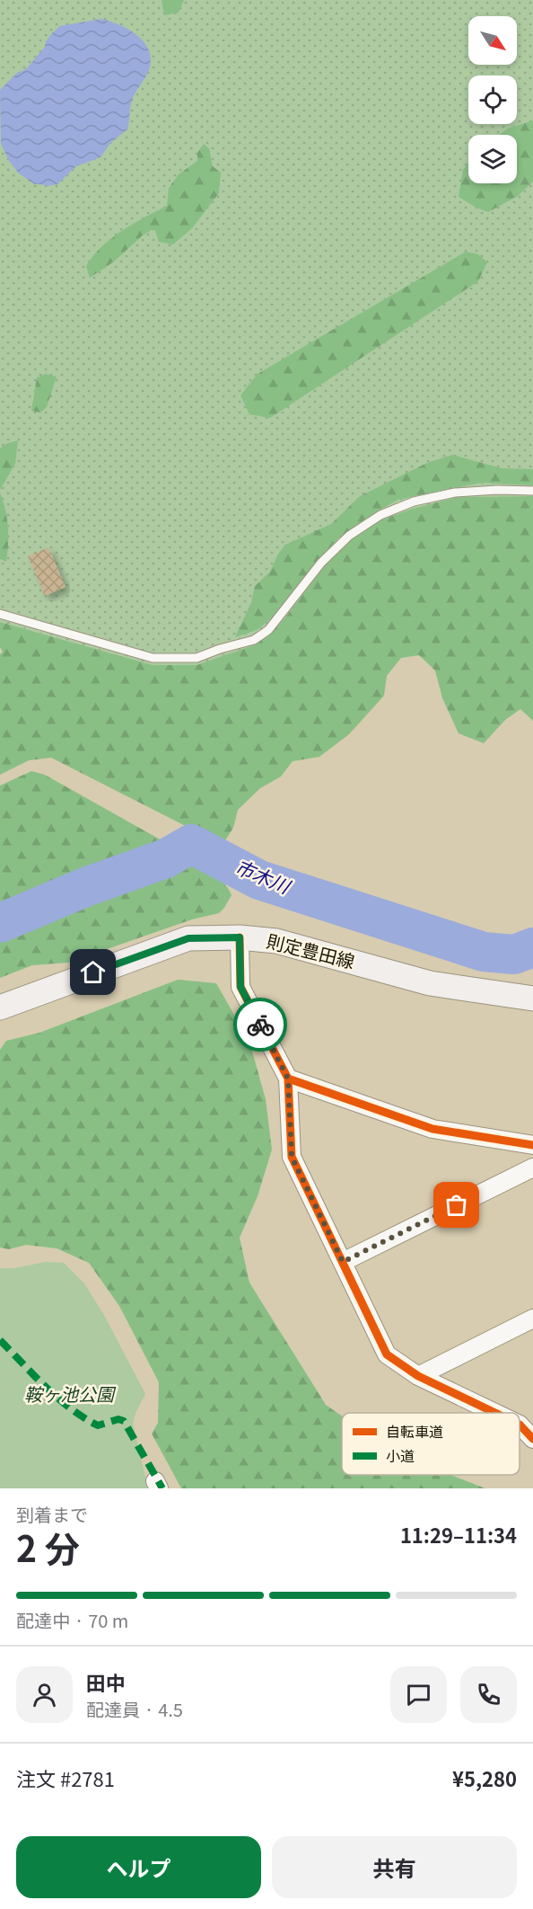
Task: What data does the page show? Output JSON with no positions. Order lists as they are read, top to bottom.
{
  "streets": {
    "main road": ["則定豊田線"]
  },
  "water": ["市木川"],
  "parks": ["鞍ヶ池公園"],
  "legend": ["自転車道", "小道"],
  "north": "bottom right",
  "page": {
    "heading": ["2 分", "到着まで", "11:29–11:34"],
    "panel": [
      "田中",
      "配達員 · 4.5",
      "注文 #2781",
      "¥5,280"
    ],
    "bar": "配達中 · 70 m",
    "buttons": ["ヘルプ", "共有"]
  }
}
